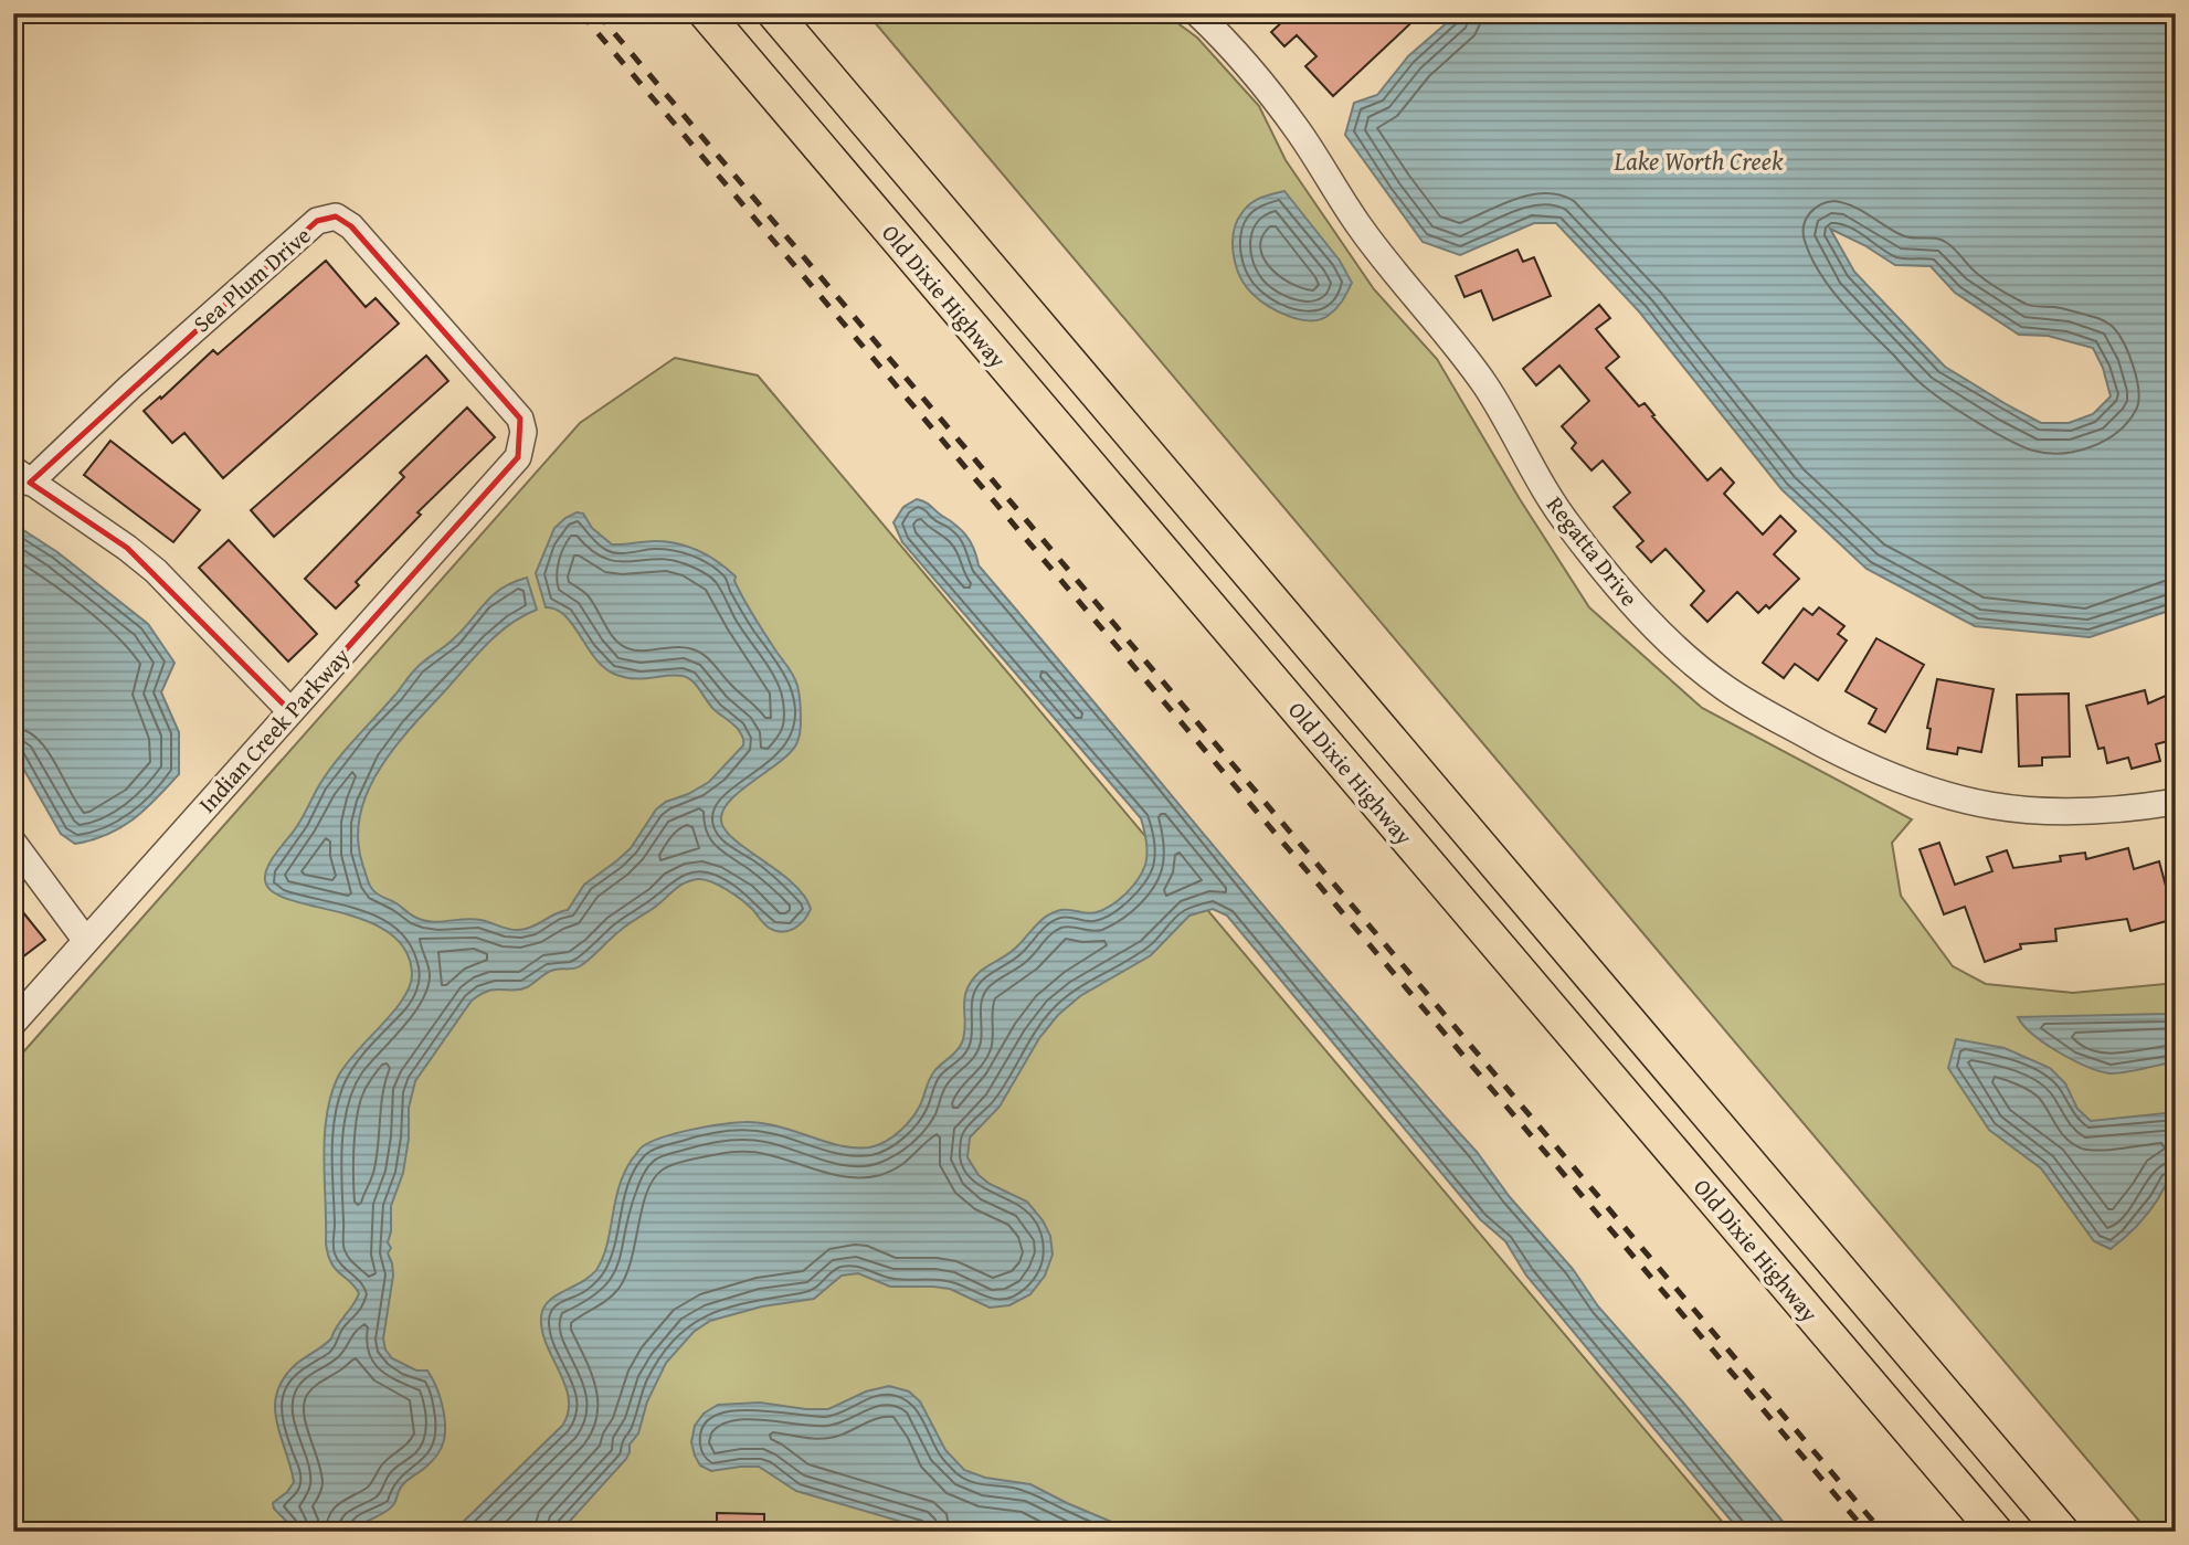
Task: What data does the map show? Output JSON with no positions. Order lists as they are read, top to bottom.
{
  "streets": {
    "main road": ["Old Dixie Highway"],
    "street": ["Sea Plum Drive", "Regatta Drive", "Indian Creek Parkway"]
  },
  "crossings": [
    ["Sea Plum Drive", "Indian Creek Parkway"]
  ],
  "water": ["Lake Worth Creek"]
}
